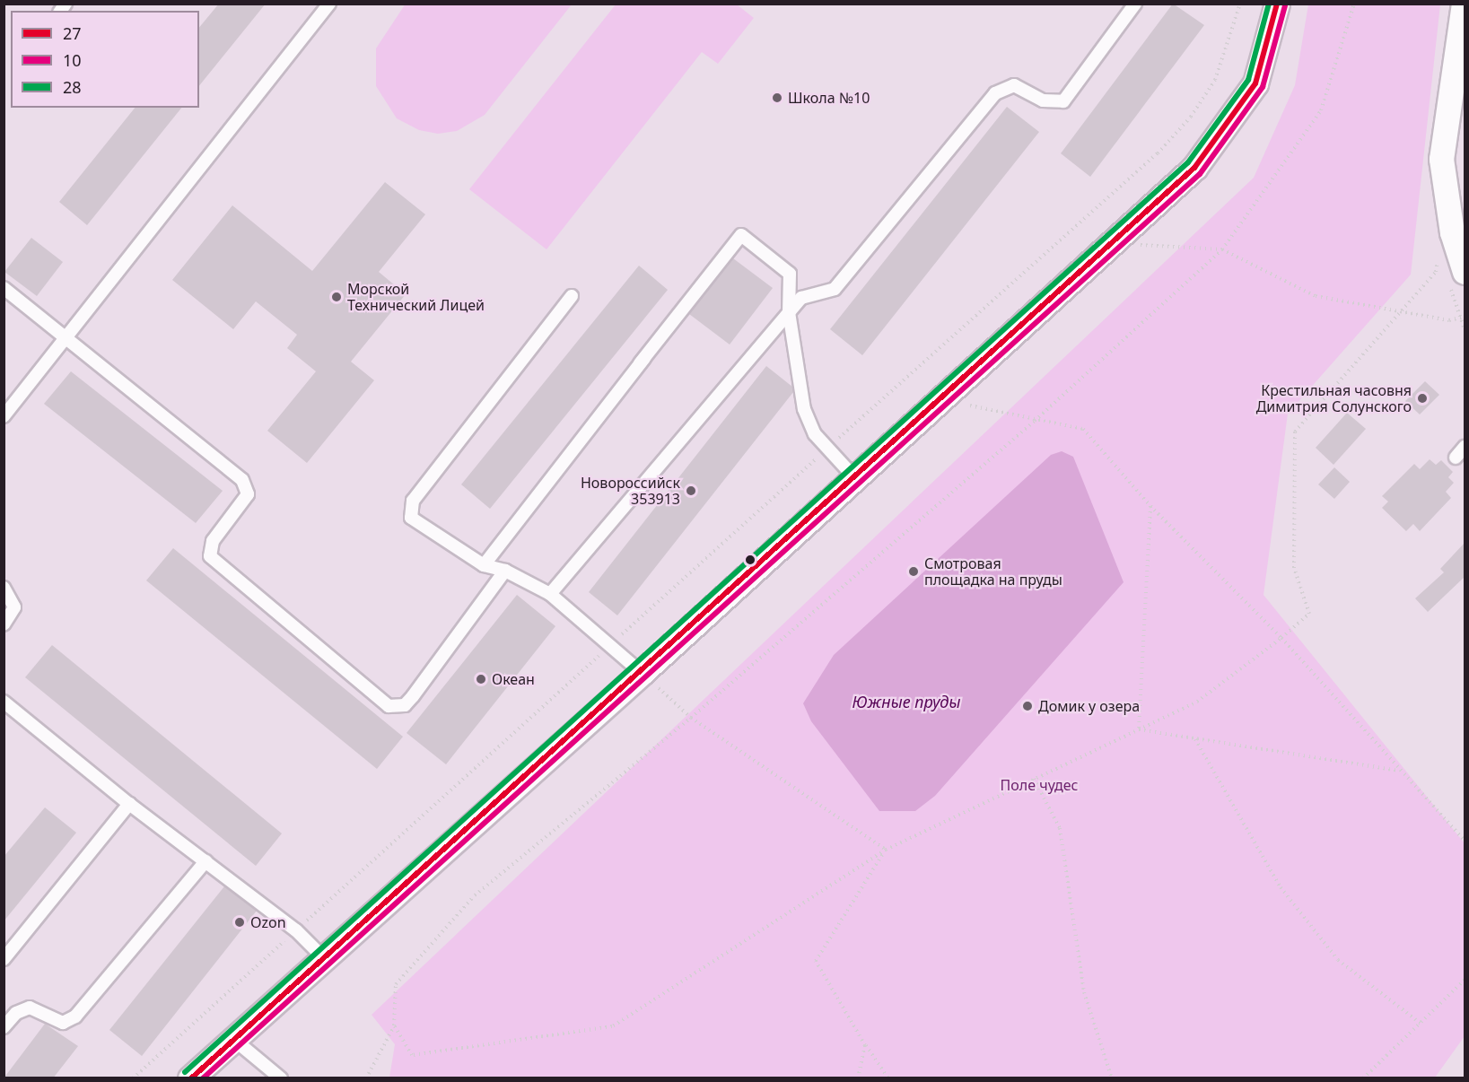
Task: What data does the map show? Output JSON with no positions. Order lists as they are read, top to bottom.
{
  "water": ["Южные пруды"],
  "parks": ["Поле чудес"],
  "places": [
    "Школа №10",
    "Морской Технический Лицей",
    "Крестильная часовня Димитрия Солунского",
    "Новороссийск 353913",
    "Смотровая площадка на пруды",
    "Океан",
    "Домик у озера",
    "Ozon"
  ],
  "lines": ["transit line 27", "transit line 28", "transit line 10"],
  "legend": ["27", "10", "28"]
}
